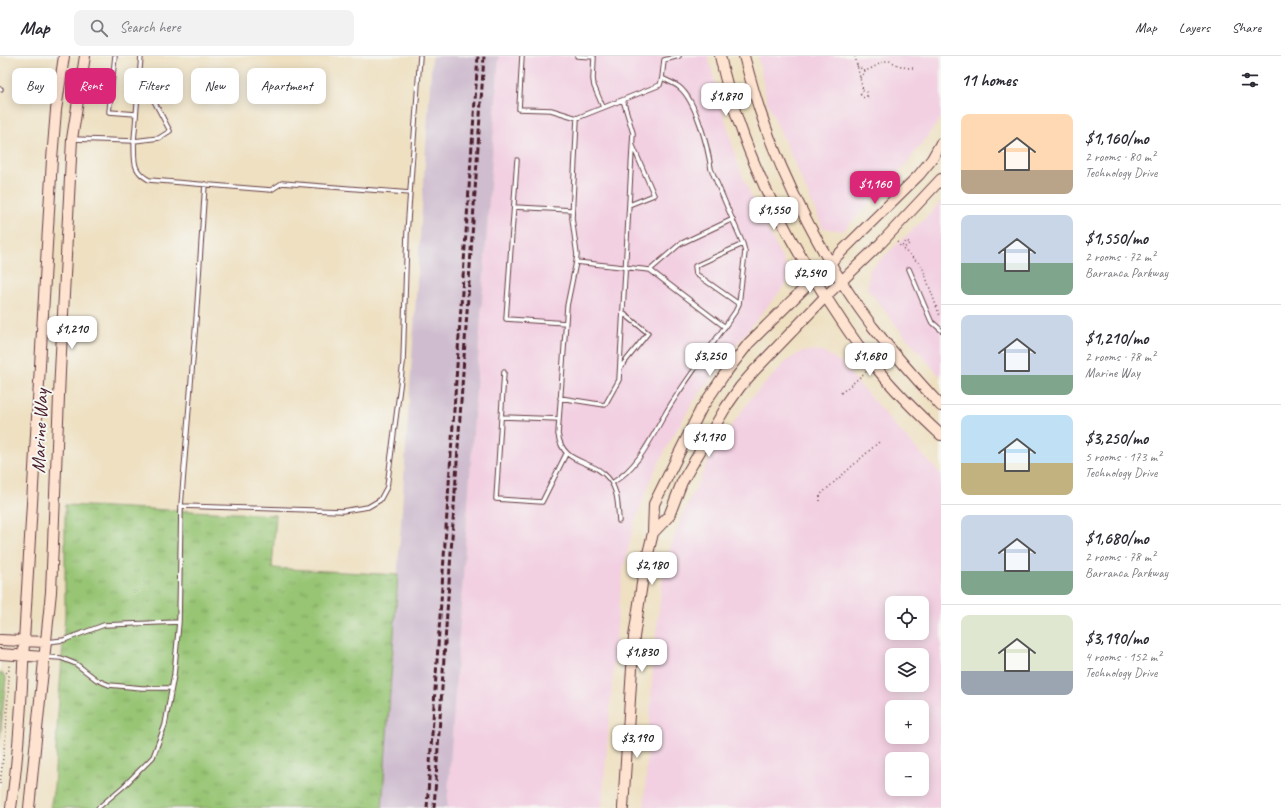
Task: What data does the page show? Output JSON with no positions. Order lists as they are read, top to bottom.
{
  "streets": {
    "main road": ["Marine Way"]
  },
  "page": {
    "header": "Map",
    "search": "Search here",
    "nav": ["Map", "Layers", "Share"],
    "heading": "11 homes",
    "chip": [
      "Buy",
      "Rent",
      "Filters",
      "New",
      "Apartment"
    ],
    "price": [
      "$1,870",
      "$1,160",
      "$1,550",
      "$2,540",
      "$1,210",
      "$3,250",
      "$1,680",
      "$1,170",
      "$2,180",
      "$1,830",
      "$3,190"
    ],
    "list": [
      {
        "name": "$1,160/mo",
        "note": "2 rooms · 80 m² · Technology Drive"
      },
      {
        "name": "$1,550/mo",
        "note": "2 rooms · 72 m² · Barranca Parkway"
      },
      {
        "name": "$1,210/mo",
        "note": "2 rooms · 78 m² · Marine Way"
      },
      {
        "name": "$3,250/mo",
        "note": "5 rooms · 173 m² · Technology Drive"
      },
      {
        "name": "$1,680/mo",
        "note": "2 rooms · 78 m² · Barranca Parkway"
      },
      {
        "name": "$3,190/mo",
        "note": "4 rooms · 152 m² · Technology Drive"
      }
    ],
    "map_buttons": ["+", "−"]
  }
}
